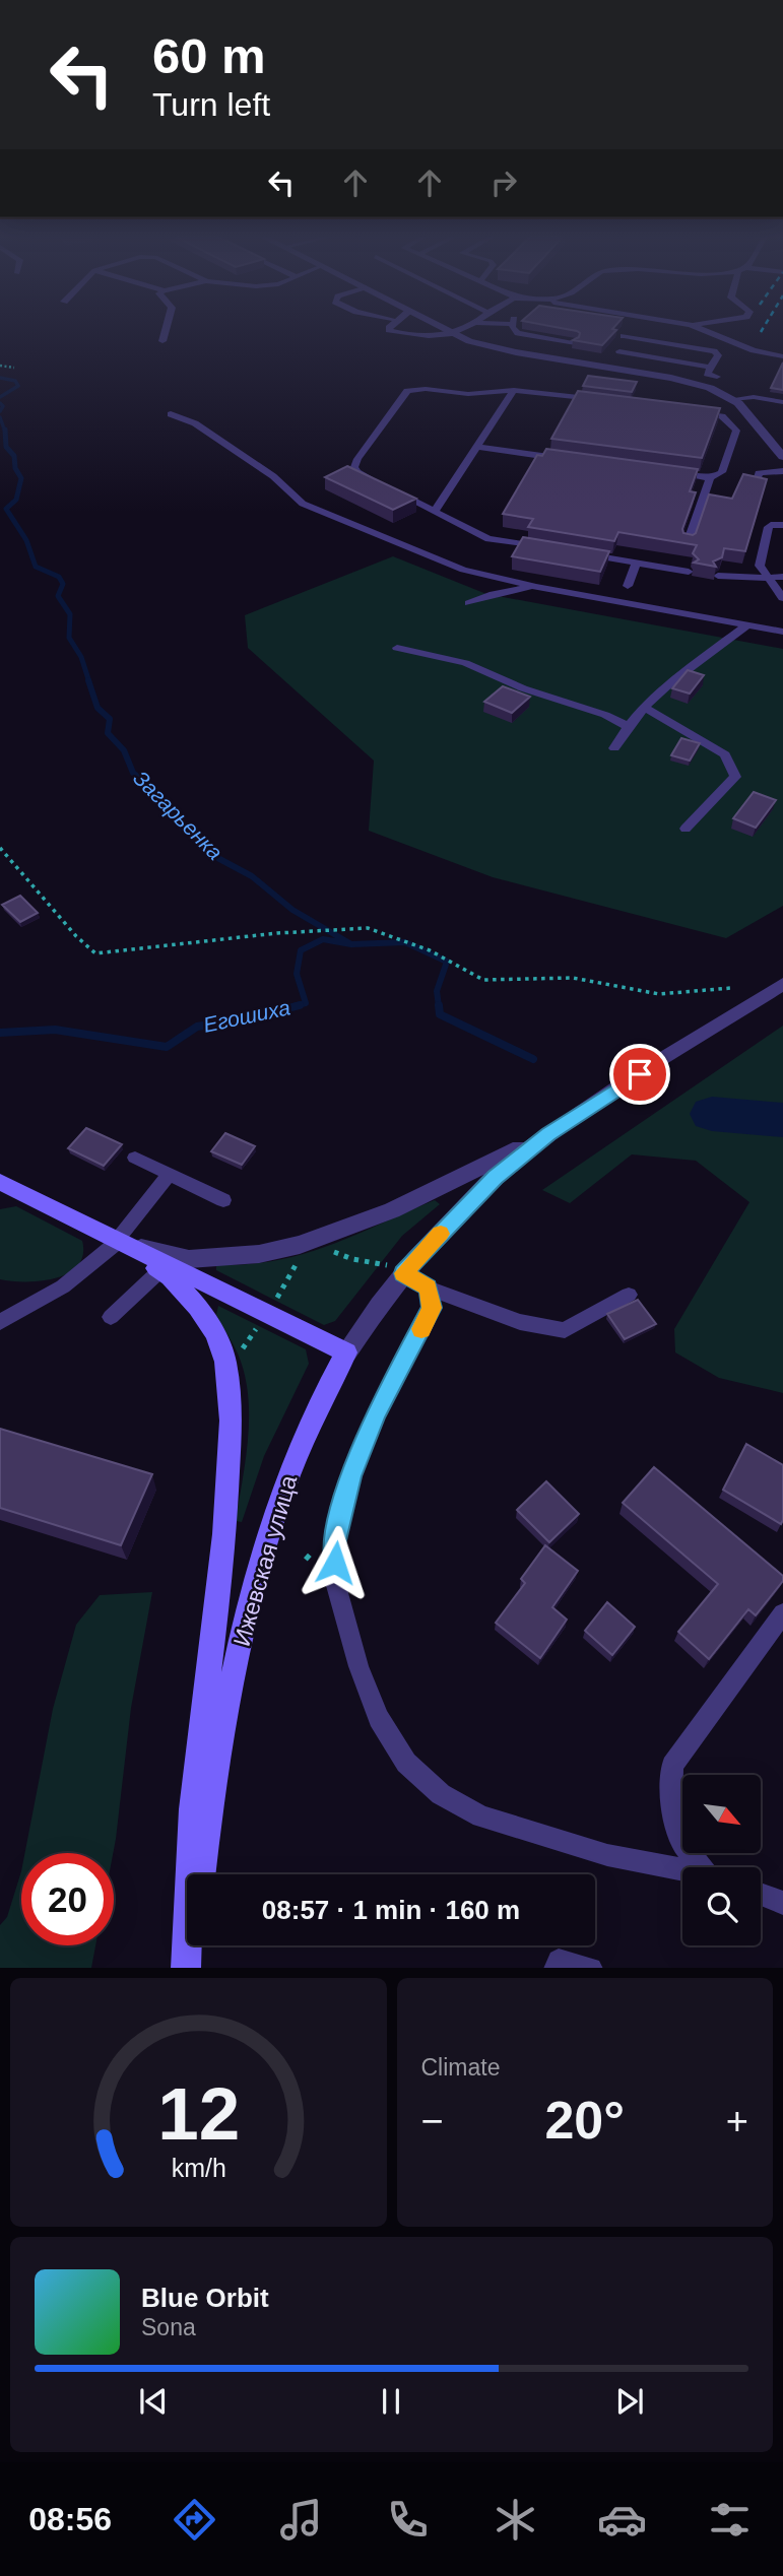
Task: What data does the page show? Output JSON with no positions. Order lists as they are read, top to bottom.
{
  "streets": {
    "main road": ["Ижевская улица"]
  },
  "water": ["Загарьенка", "Егошиха"],
  "north": "bottom right",
  "page": {
    "turn": ["60 m", "Turn left"],
    "limit": "20",
    "trip": "08:57 · 1 min · 160 m",
    "tile": "Climate",
    "heat": ["−", "20°", "+"],
    "song": ["Blue Orbit", "Sona"],
    "tabs": "08:56",
    "gauge": ["12", "km/h"]
  }
}
